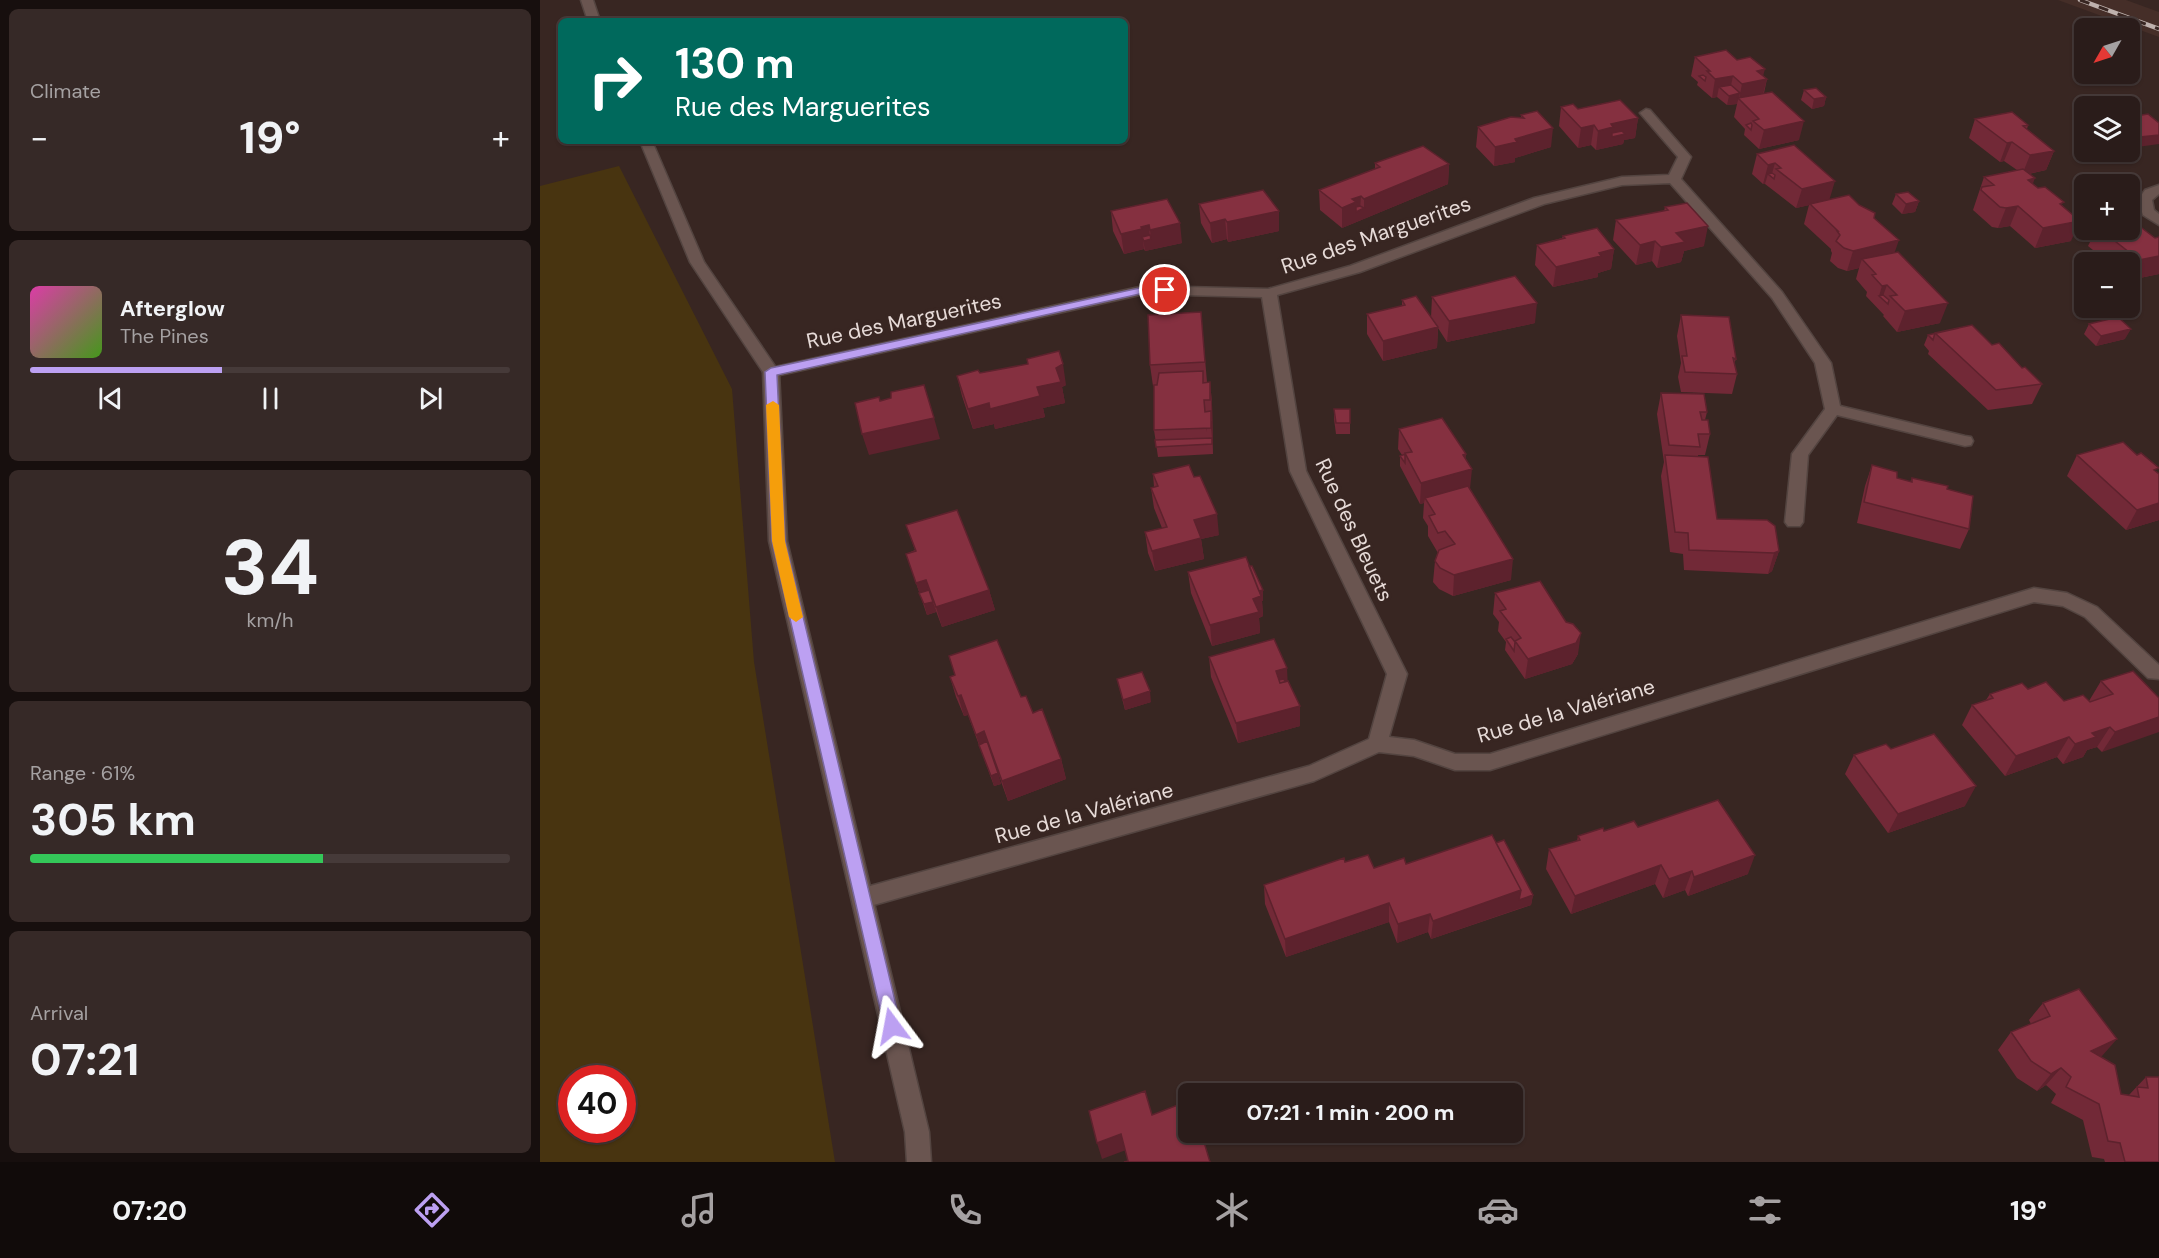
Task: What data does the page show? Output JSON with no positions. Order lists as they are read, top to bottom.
{
  "streets": {
    "street": ["Rue des Marguerites", "Rue des Bleuets", "Rue de la Valériane"]
  },
  "crossings": [
    ["Rue des Marguerites", "Rue des Bleuets"],
    ["Rue des Bleuets", "Rue de la Valériane"]
  ],
  "north": "bottom left",
  "page": {
    "tile": [
      "Climate",
      ["34", "km/h"],
      ["Range · 61%", "305 km"],
      ["Arrival", "07:21"]
    ],
    "map_buttons": ["+", "−"],
    "turn": ["130 m", "Rue des Marguerites"],
    "heat": ["−", "19°", "+"],
    "song": ["Afterglow", "The Pines"],
    "limit": "40",
    "trip": "07:21 · 1 min · 200 m",
    "tabs": ["07:20", "19°"]
  }
}
